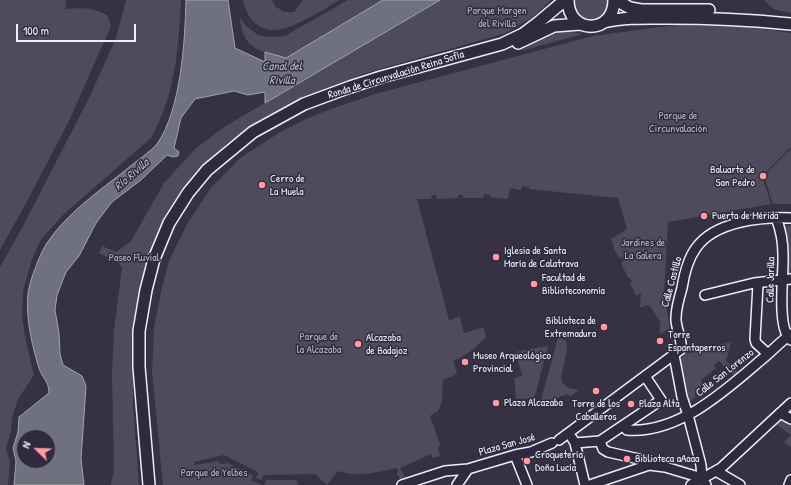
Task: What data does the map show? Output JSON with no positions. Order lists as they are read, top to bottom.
{
  "streets": {
    "main road": ["Ronda de Circunvalación Reina Sofía"],
    "street": [
      "Calle Jarilla",
      "Calle Castillo",
      "Calle San Lorenzo",
      "Plaza San José"
    ]
  },
  "crossings": [
    ["Calle Jarilla", "Calle Castillo"],
    ["Calle Jarilla", "Calle San Lorenzo"],
    ["Calle Castillo", "Plaza San José"]
  ],
  "water": ["Canal del Rivilla", "Río Rivilla"],
  "parks": [
    "Parque Margen del Rivilla",
    "Parque de Circunvalación",
    "Jardines de La Galera",
    "Paseo Fluvial",
    "Parque de la Alcazaba",
    "Parque de Yelbes"
  ],
  "places": [
    "Baluarte de San Pedro",
    "Cerro de La Muela",
    "Puerta de Mérida",
    "Iglesia de Santa María de Calatrava",
    "Facultad de Biblioteconomía",
    "Biblioteca de Extremadura",
    "Torre Espantaperros",
    "Alcazaba de Badajoz",
    "Museo Arqueológico Provincial",
    "Torre de los Caballeros",
    "Plaza Alcazaba",
    "Plaza Alta",
    "Biblioteca aAaaa",
    "Croquetería Doña Lucía"
  ],
  "scale_bar": "100 m",
  "north": "top left"
}
